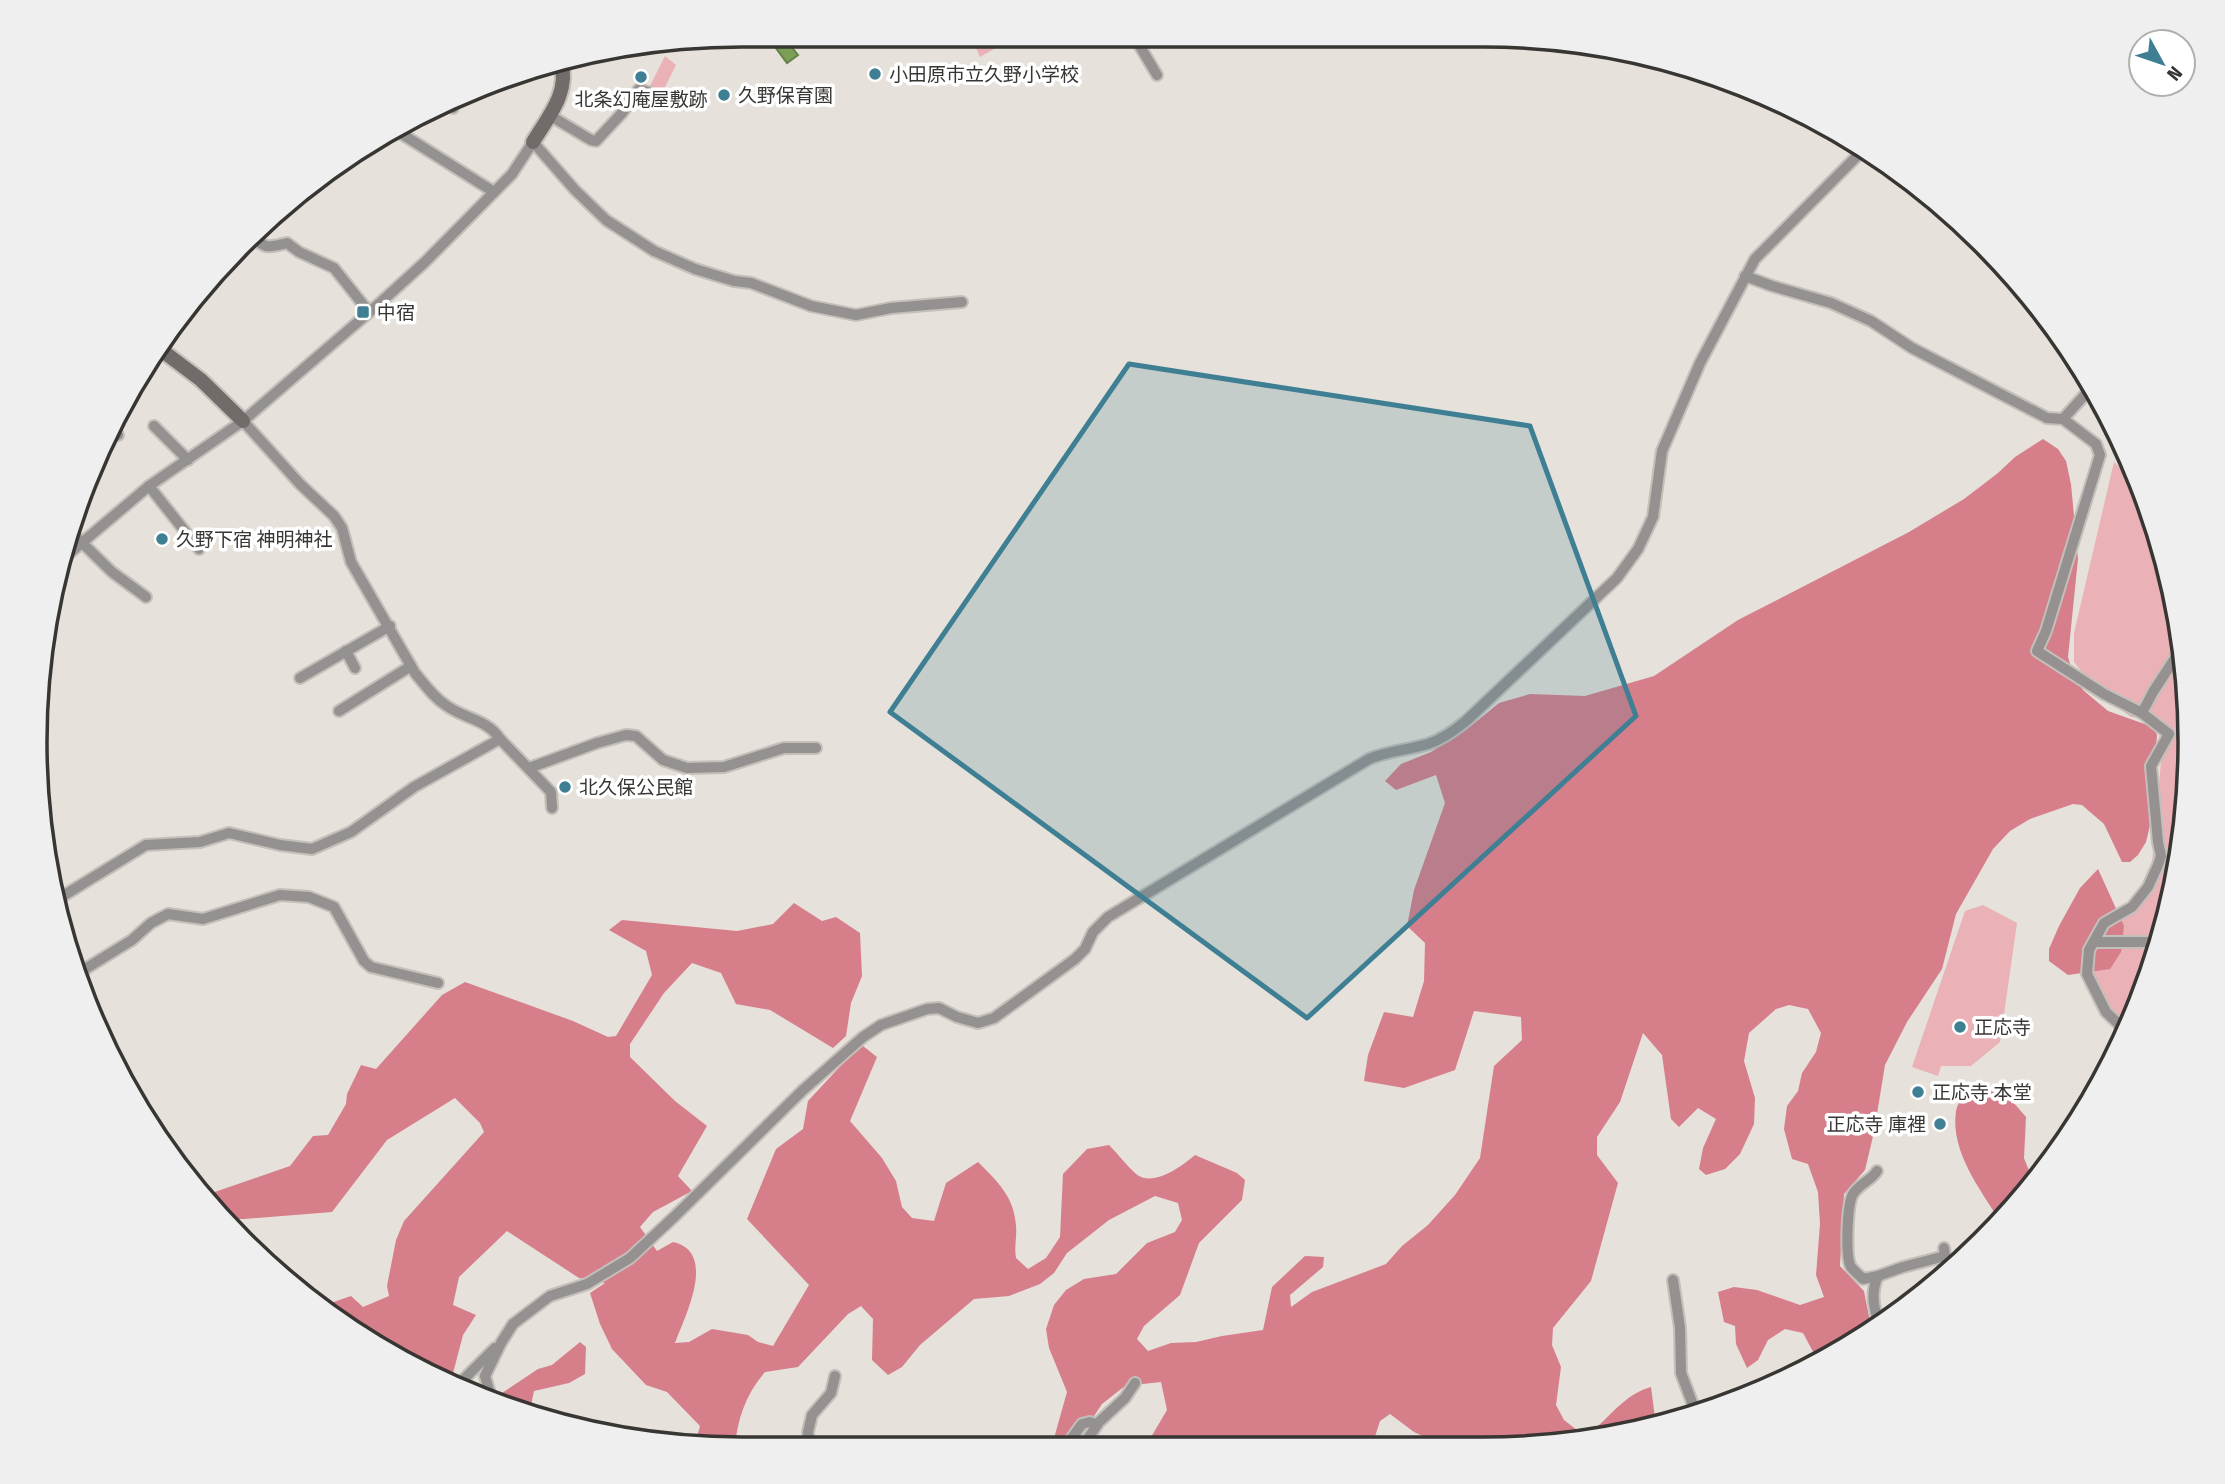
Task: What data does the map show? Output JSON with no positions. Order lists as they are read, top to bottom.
{
  "places": {
    "other": [
      "小田原市立久野小学校",
      "北条幻庵屋敷跡",
      "久野保育園",
      "久野下宿 神明神社",
      "北久保公民館",
      "正応寺",
      "正応寺 本堂",
      "正応寺 庫裡"
    ],
    "transit": ["中宿"]
  },
  "north": "bottom right"
}
